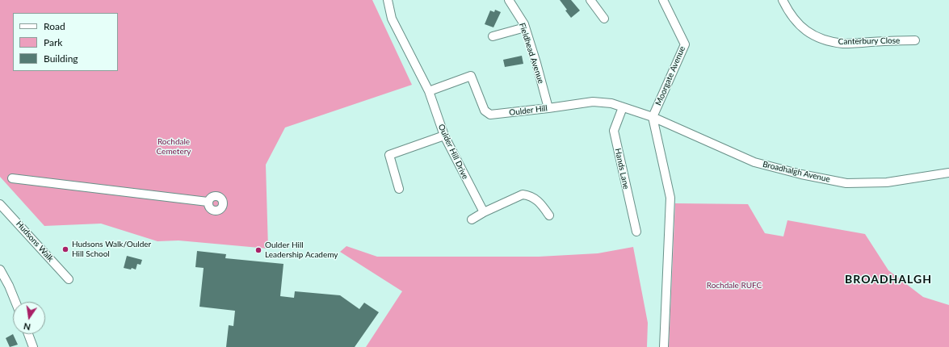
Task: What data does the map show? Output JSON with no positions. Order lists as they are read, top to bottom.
{
  "streets": {
    "street": [
      "Canterbury Close",
      "Fieldhead Avenue",
      "Moorgate Avenue",
      "Oulder Hill",
      "Oulder Hill Drive",
      "Hands Lane",
      "Broadhalgh Avenue",
      "Hudsons Walk"
    ]
  },
  "crossings": [
    ["Fieldhead Avenue", "Oulder Hill"],
    ["Moorgate Avenue", "Oulder Hill"],
    ["Moorgate Avenue", "Broadhalgh Avenue"],
    ["Oulder Hill", "Oulder Hill Drive"],
    ["Oulder Hill", "Hands Lane"],
    ["Oulder Hill", "Broadhalgh Avenue"]
  ],
  "districts": ["BROADHALGH"],
  "parks": ["Rochdale Cemetery", "Rochdale RUFC"],
  "places": ["Hudsons Walk/Oulder Hill School", "Oulder Hill Leadership Academy"],
  "legend": ["Road", "Park", "Building"],
  "north": "bottom"
}
